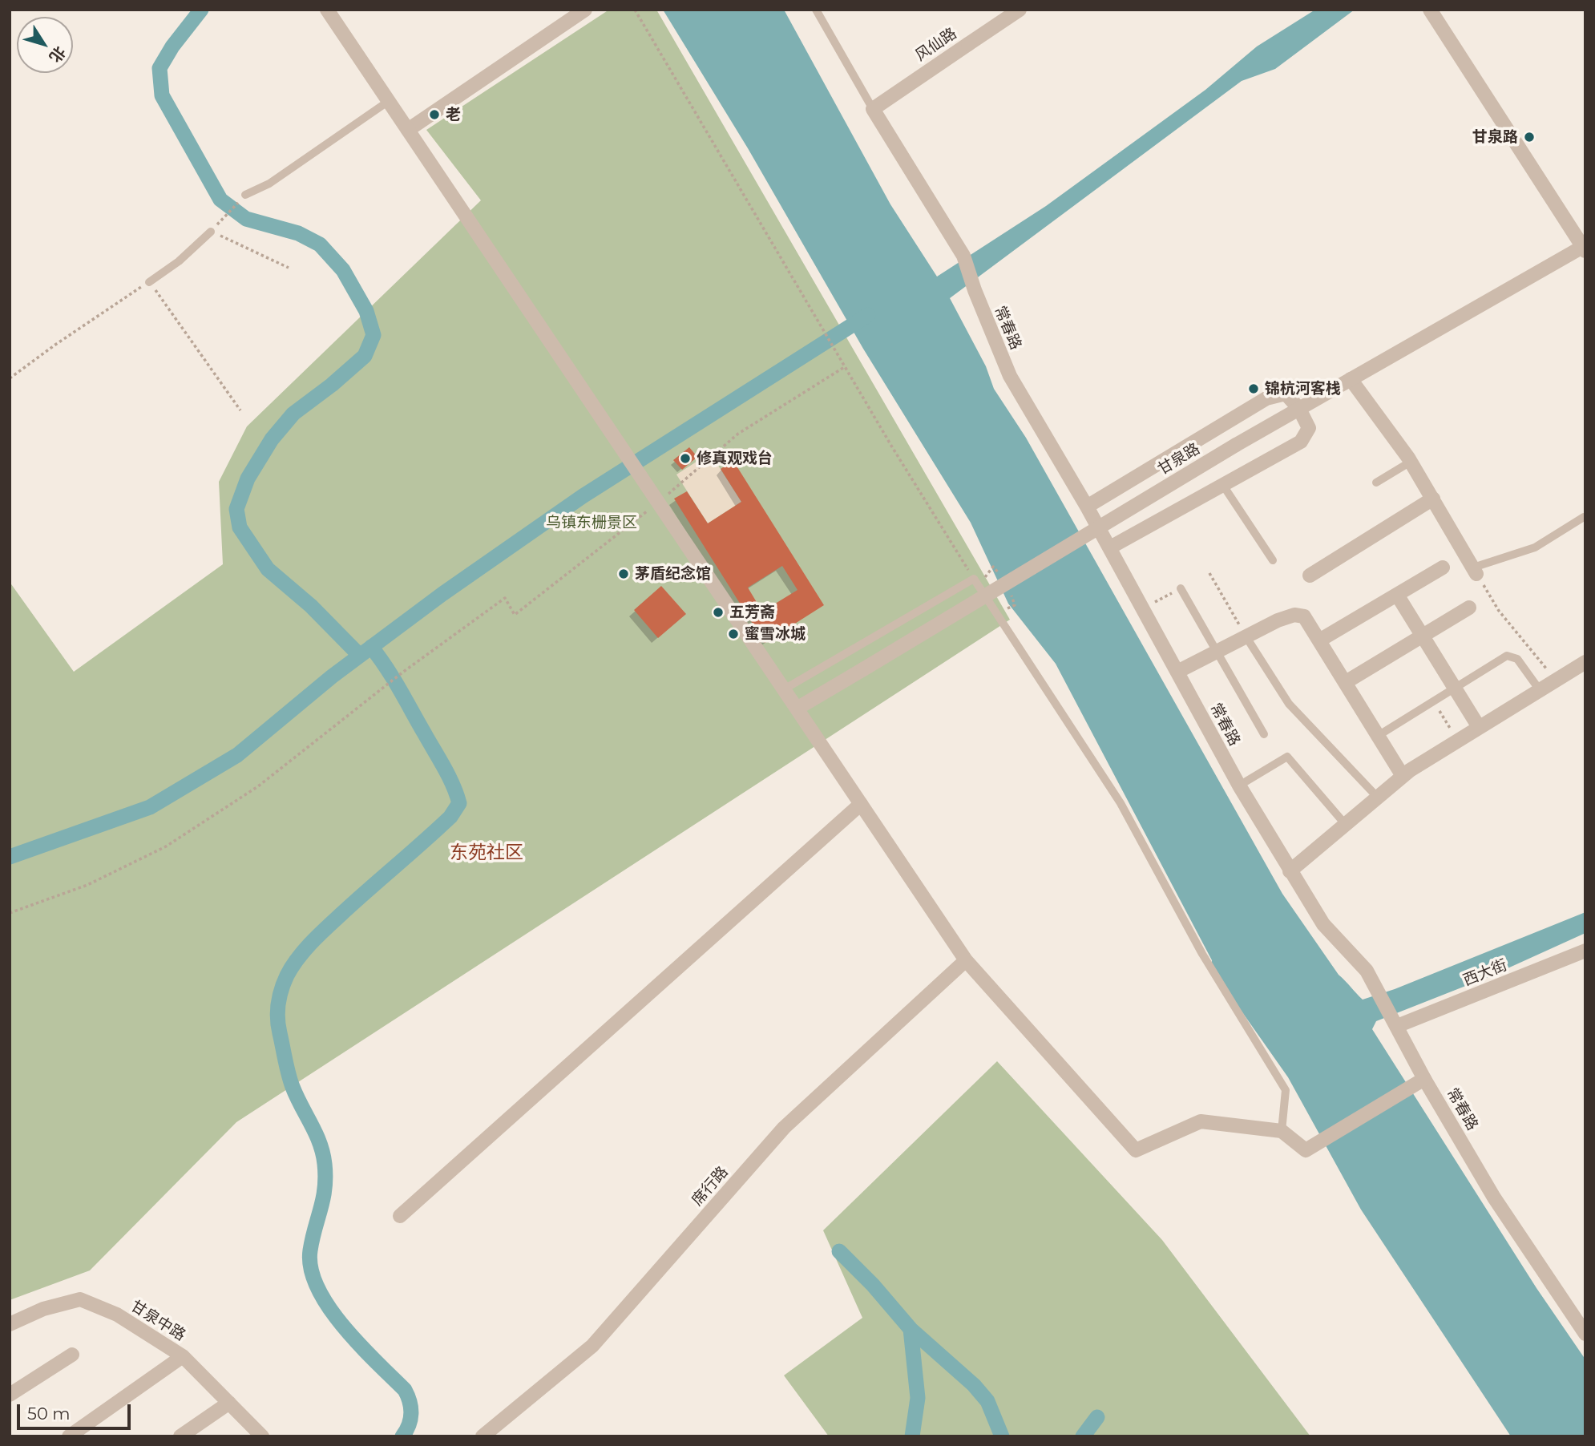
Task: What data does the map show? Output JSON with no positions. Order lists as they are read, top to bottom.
{
  "streets": {
    "street": [
      "风仙路",
      "常春路",
      "甘泉路",
      "西大街",
      "席行路",
      "甘泉中路"
    ]
  },
  "crossings": [
    ["风仙路", "常春路"],
    ["常春路", "西大街"]
  ],
  "districts": ["东苑社区"],
  "parks": ["乌镇东栅景区"],
  "places": [
    "老",
    "甘泉路",
    "锦杭河客栈",
    "修真观戏台",
    "茅盾纪念馆",
    "五芳斋",
    "蜜雪冰城"
  ],
  "scale_bar": "50 m",
  "north": "bottom right"
}
